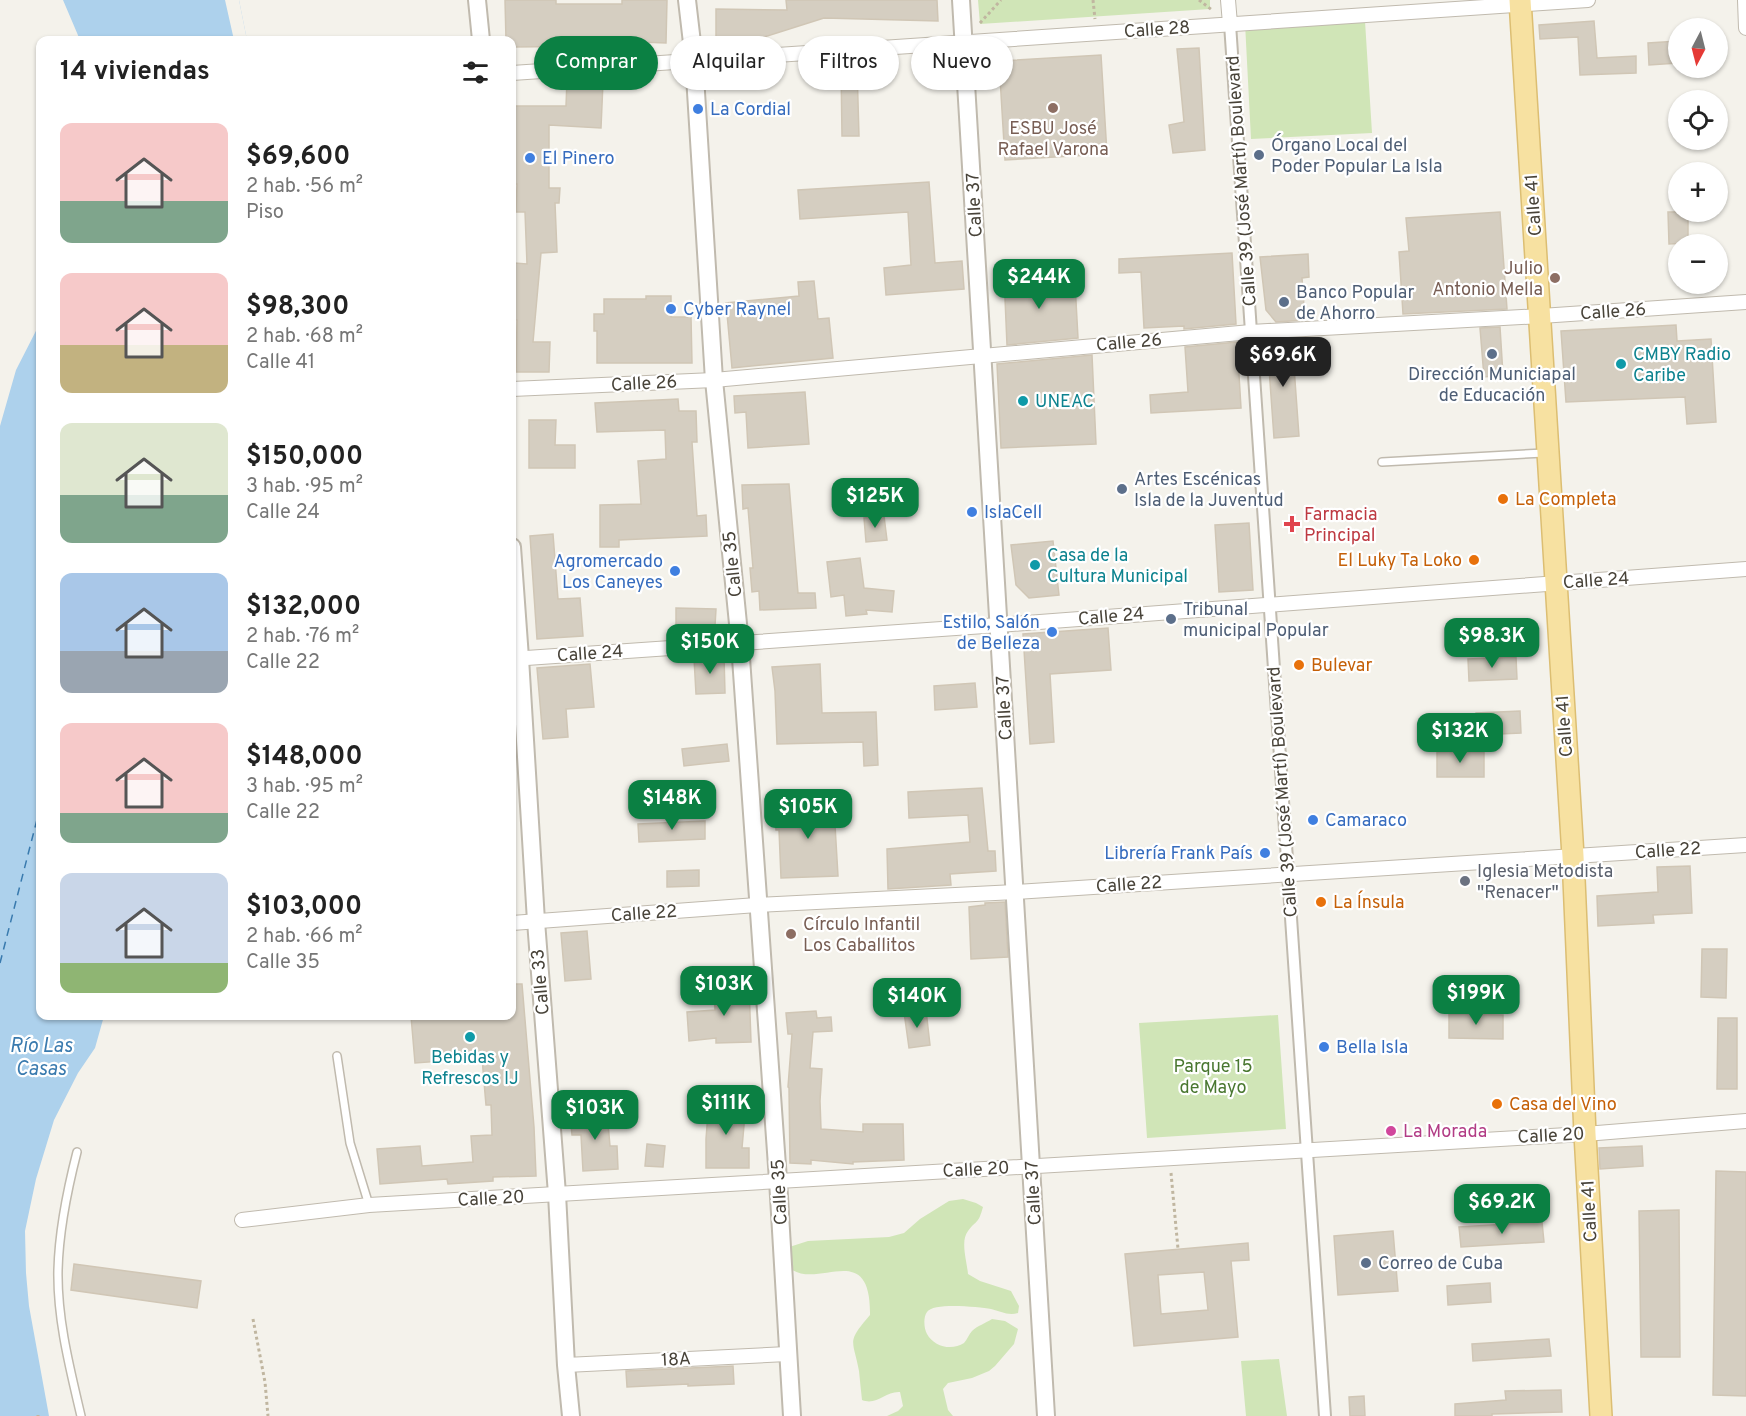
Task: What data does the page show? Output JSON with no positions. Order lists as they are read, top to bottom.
{
  "streets": {
    "main road": ["Calle 41"],
    "street": [
      "Calle 28",
      "Calle 39 (José Martí) Boulevard",
      "Calle 37",
      "Calle 26",
      "Calle 35",
      "Calle 24",
      "Calle 22",
      "Calle 33",
      "Calle 20",
      "18A"
    ]
  },
  "crossings": [
    ["Calle 28", "Calle 39 (José Martí) Boulevard"],
    ["Calle 28", "Calle 41"],
    ["Calle 39 (José Martí) Boulevard", "Calle 26"],
    ["Calle 39 (José Martí) Boulevard", "Calle 24"],
    ["Calle 39 (José Martí) Boulevard", "Calle 22"],
    ["Calle 39 (José Martí) Boulevard", "Calle 20"],
    ["Calle 37", "Calle 26"],
    ["Calle 37", "Calle 24"],
    ["Calle 37", "Calle 22"],
    ["Calle 37", "Calle 20"],
    ["Calle 41", "Calle 26"],
    ["Calle 41", "Calle 24"],
    ["Calle 41", "Calle 22"],
    ["Calle 41", "Calle 20"],
    ["Calle 26", "Calle 35"],
    ["Calle 35", "Calle 24"],
    ["Calle 35", "Calle 22"],
    ["Calle 35", "Calle 20"],
    ["Calle 35", "18A"],
    ["Calle 24", "Calle 33"],
    ["Calle 22", "Calle 33"],
    ["Calle 33", "Calle 20"],
    ["Calle 33", "18A"]
  ],
  "water": ["Río Las Casas"],
  "parks": ["Parque 15 de Mayo"],
  "places": {
    "other": [
      "ESBU José Rafael Varona",
      "La Cordial",
      "Órgano Local del Poder Popular La Isla",
      "El Pinero",
      "Julio Antonio Mella",
      "Banco Popular de Ahorro",
      "Cyber Raynel",
      "Dirección Municiapal de Educación",
      "CMBY Radio Caribe",
      "UNEAC",
      "Artes Escénicas Isla de la Juventud",
      "La Completa",
      "IslaCell",
      "El Luky Ta Loko",
      "Casa de la Cultura Municipal",
      "Agromercado Los Caneyes",
      "Tribunal municipal Popular",
      "Estilo, Salón de Belleza",
      "Bulevar",
      "Camaraco",
      "Librería Frank País",
      "Iglesia Metodista \"Renacer\"",
      "La Ínsula",
      "Círculo Infantil Los Caballitos",
      "Bebidas y Refrescos IJ",
      "Bella Isla",
      "Casa del Vino",
      "La Morada",
      "Correo de Cuba"
    ],
    "health": ["Farmacia Principal"]
  },
  "north": "bottom",
  "page": {
    "map_buttons": ["+", "−"],
    "chip": [
      "Comprar",
      "Alquilar",
      "Filtros",
      "Nuevo"
    ],
    "heading": "14 viviendas",
    "list": [
      {
        "name": "$69,600",
        "note": "2 hab. · 56 m² · Piso"
      },
      {
        "name": "$98,300",
        "note": "2 hab. · 68 m² · Calle 41"
      },
      {
        "name": "$150,000",
        "note": "3 hab. · 95 m² · Calle 24"
      },
      {
        "name": "$132,000",
        "note": "2 hab. · 76 m² · Calle 22"
      },
      {
        "name": "$148,000",
        "note": "3 hab. · 95 m² · Calle 22"
      },
      {
        "name": "$103,000",
        "note": "2 hab. · 66 m² · Calle 35"
      }
    ],
    "price": [
      "$244K",
      "$69.6K",
      "$125K",
      "$98.3K",
      "$150K",
      "$132K",
      "$148K",
      "$105K",
      "$103K",
      "$199K",
      "$140K",
      "$111K",
      "$103K",
      "$69.2K"
    ]
  }
}
